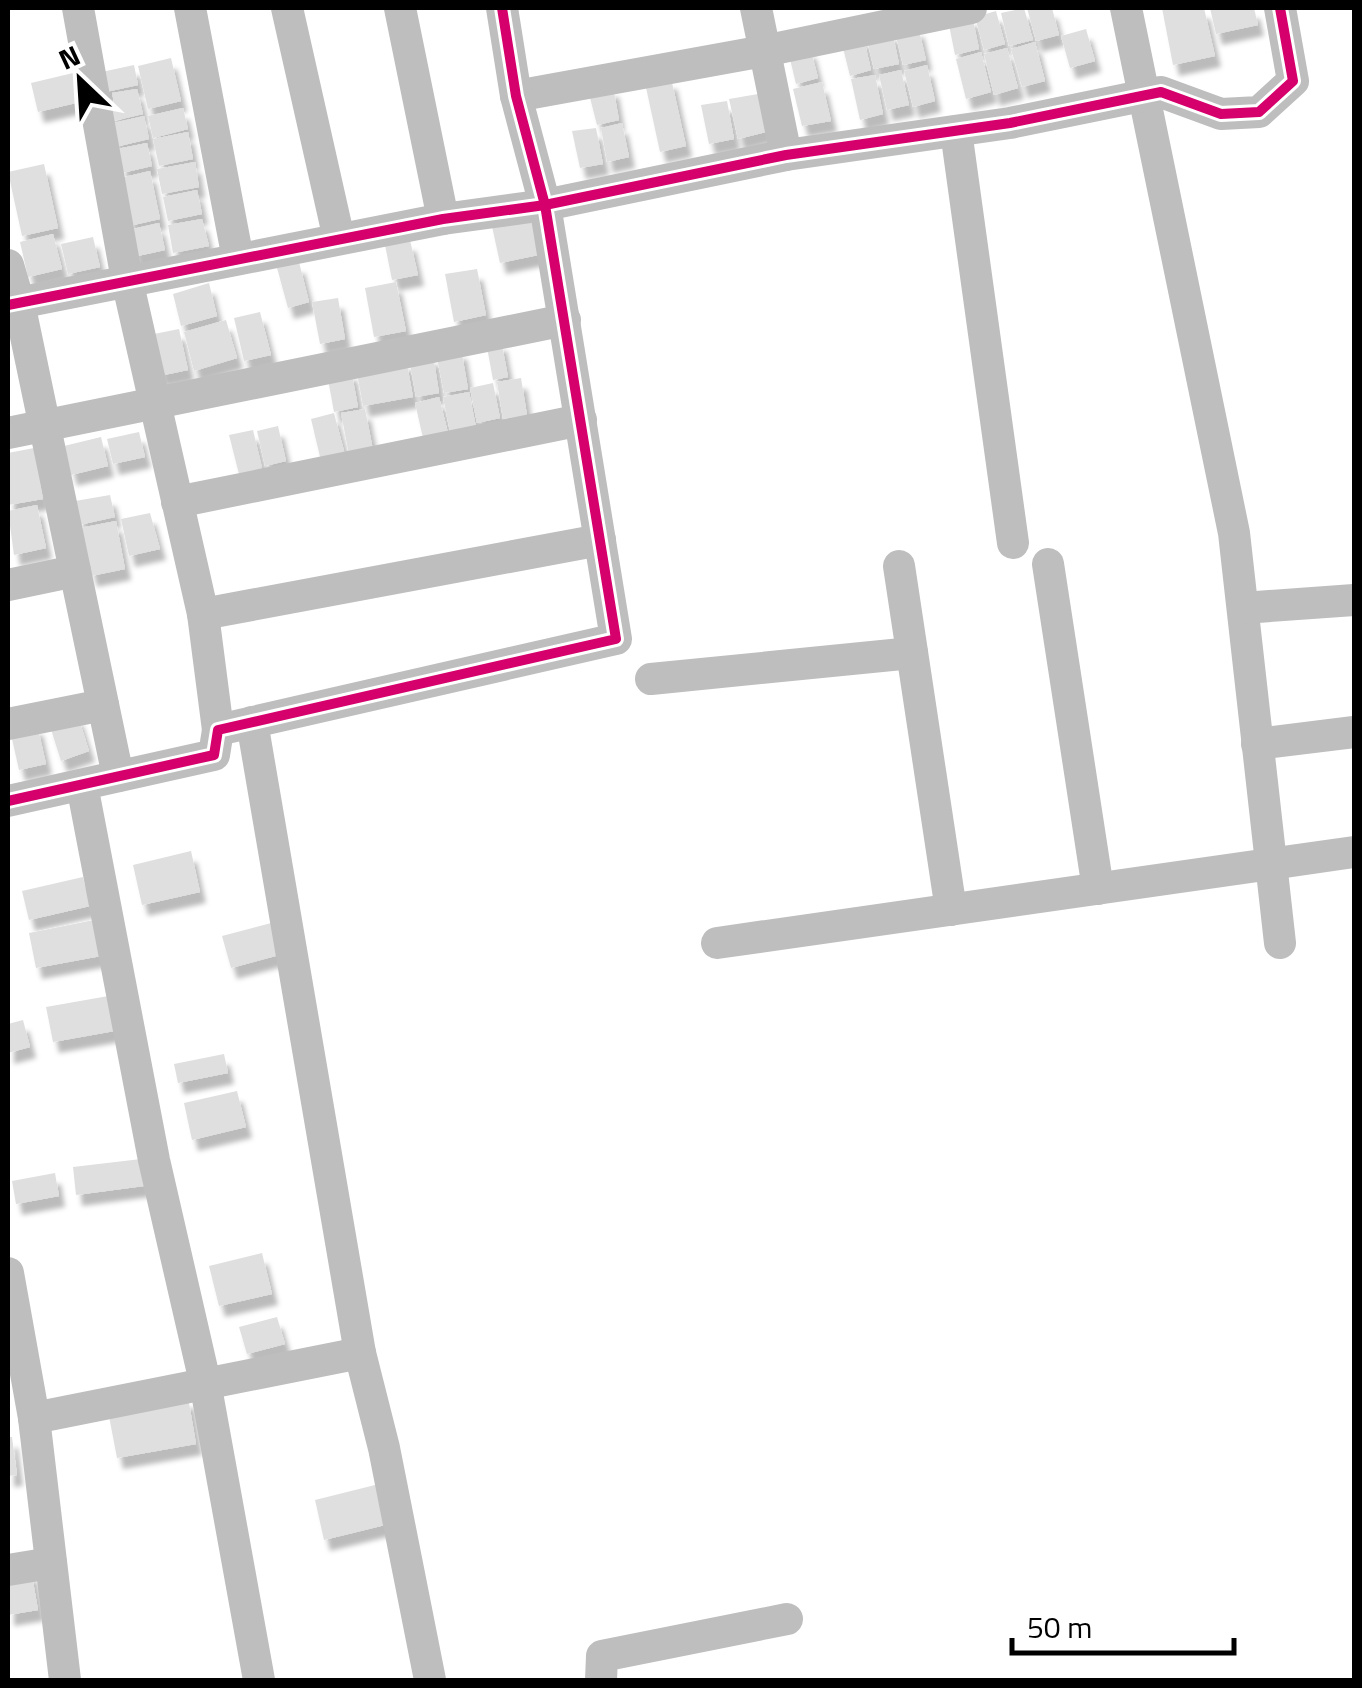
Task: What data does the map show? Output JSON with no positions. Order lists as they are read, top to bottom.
{
  "scale_bar": "50 m",
  "north": "top left"
}
